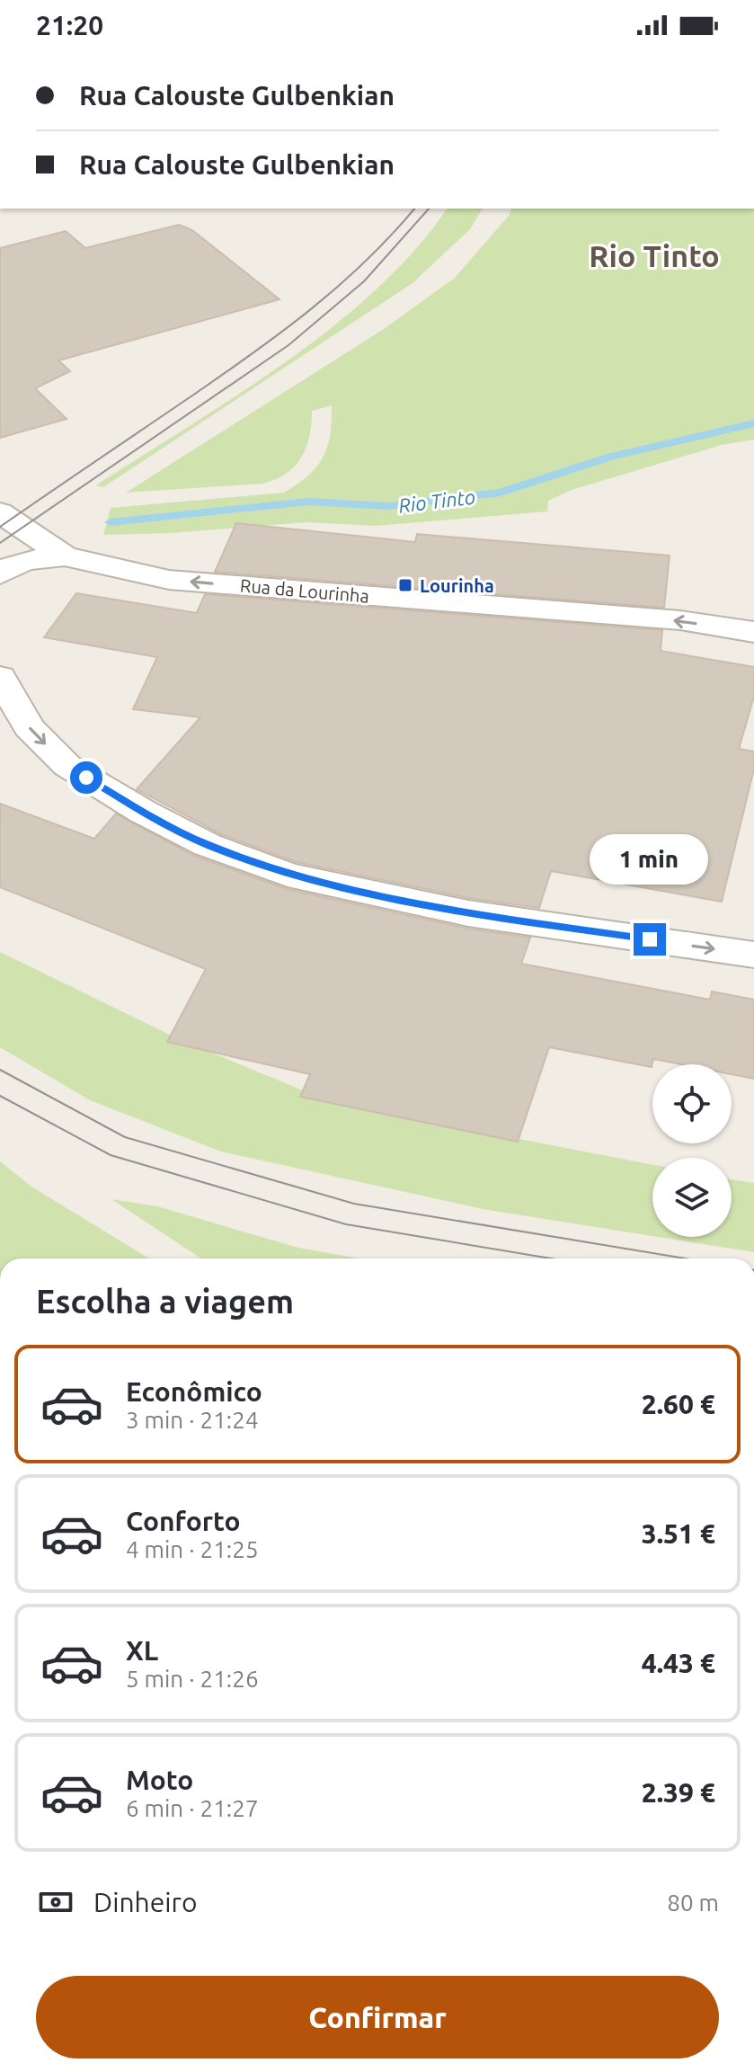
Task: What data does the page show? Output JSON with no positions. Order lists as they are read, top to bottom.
{
  "streets": {
    "street": ["Rua da Lourinha"]
  },
  "districts": ["Rio Tinto"],
  "water": ["Rio Tinto"],
  "places": {
    "transit": ["Lourinha"]
  },
  "page": {
    "status": "21:20",
    "banner": ["Rua Calouste Gulbenkian", "Rua Calouste Gulbenkian"],
    "bubble": "1 min",
    "heading": "Escolha a viagem",
    "list": [
      {
        "name": "Econômico",
        "note": "3 min · 21:24",
        "value": "2.60 €"
      },
      {
        "name": "Conforto",
        "note": "4 min · 21:25",
        "value": "3.51 €"
      },
      {
        "name": "XL",
        "note": "5 min · 21:26",
        "value": "4.43 €"
      },
      {
        "name": "Moto",
        "note": "6 min · 21:27",
        "value": "2.39 €"
      }
    ],
    "pay": ["Dinheiro", "80 m"],
    "buttons": "Confirmar"
  }
}
